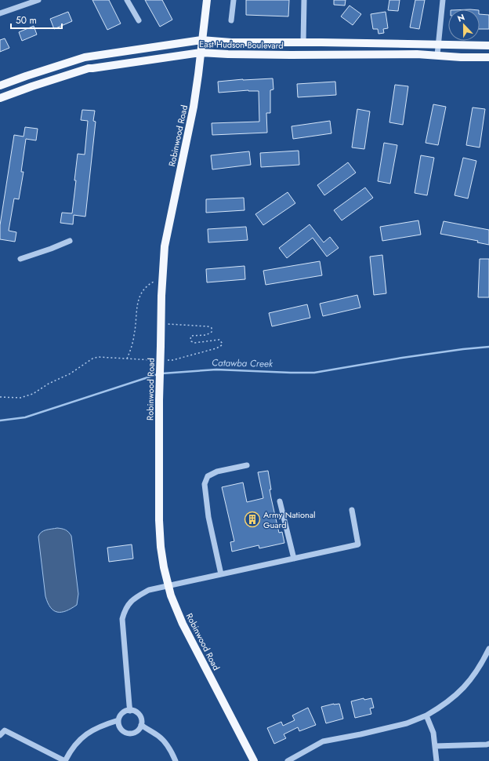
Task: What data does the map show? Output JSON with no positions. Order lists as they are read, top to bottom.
{
  "streets": {
    "main road": ["East Hudson Boulevard", "Robinwood Road"]
  },
  "crossings": [
    ["East Hudson Boulevard", "Robinwood Road"]
  ],
  "water": ["Catawba Creek"],
  "places": {
    "building": ["Army National Guard"]
  },
  "scale_bar": "50 m",
  "north": "top"
}
